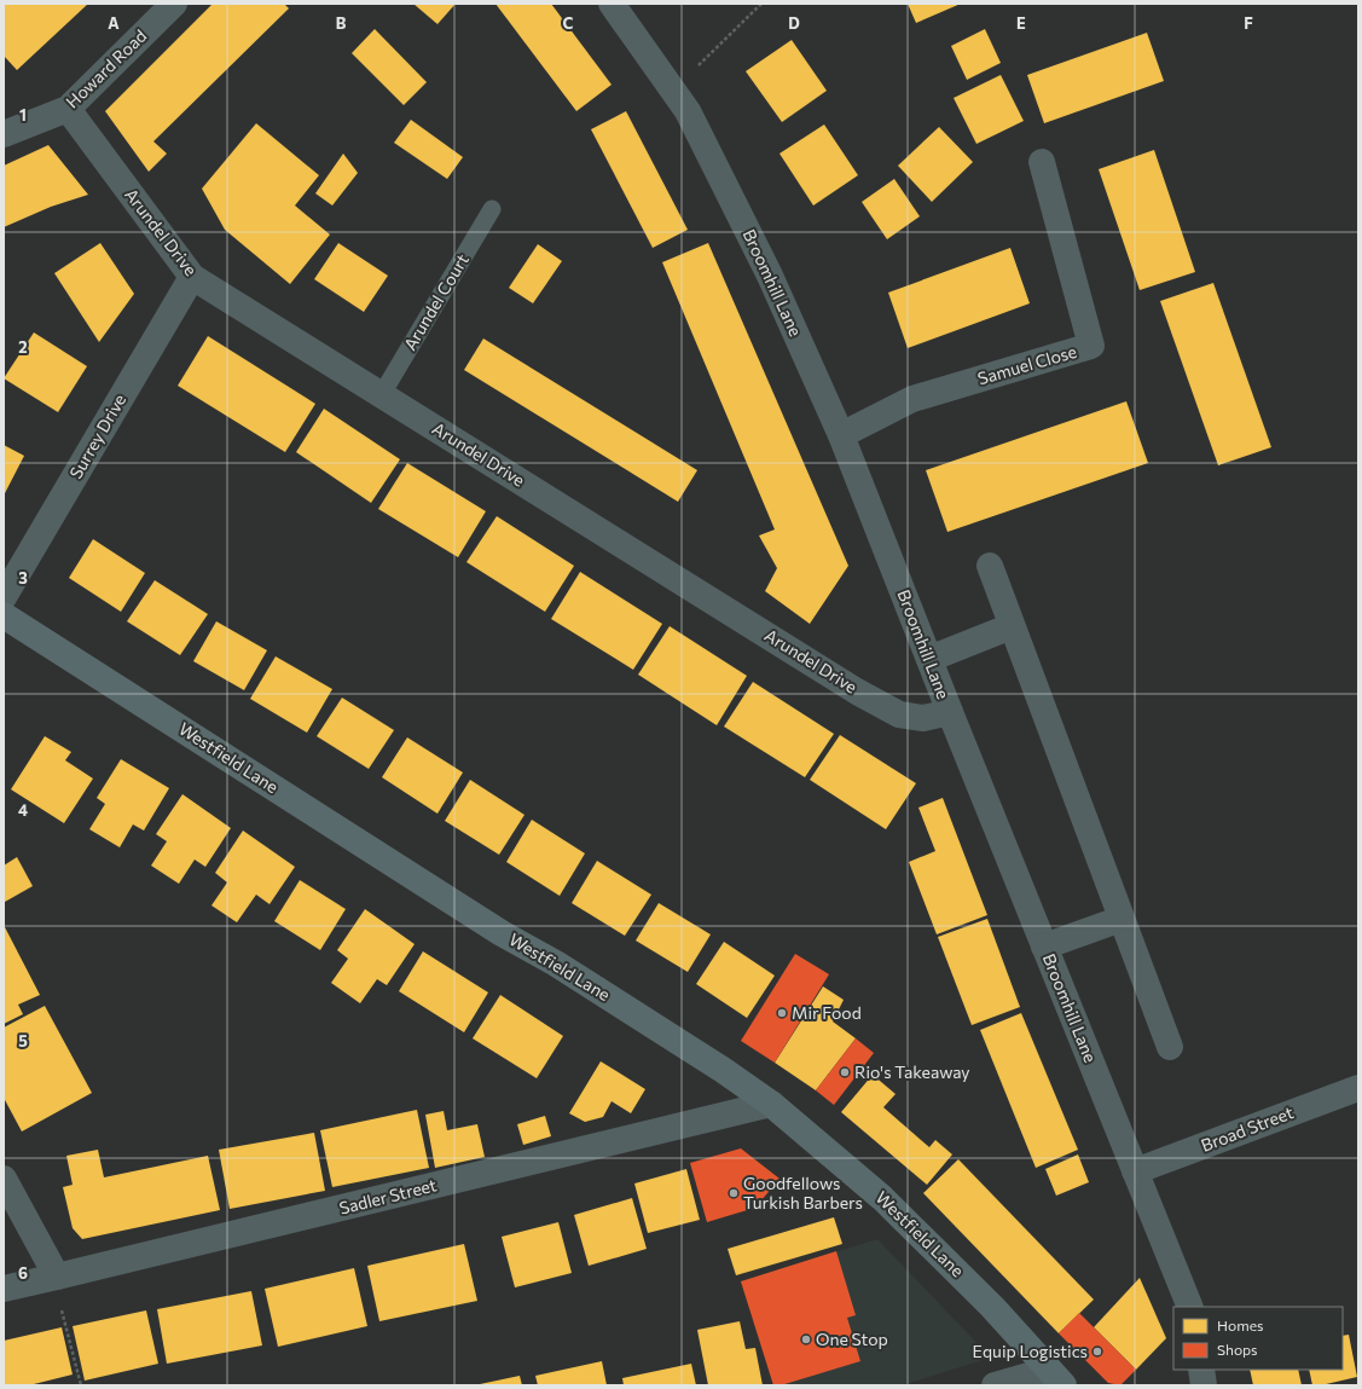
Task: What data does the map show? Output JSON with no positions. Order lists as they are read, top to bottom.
{
  "streets": {
    "street": [
      "Howard Road",
      "Arundel Drive",
      "Broomhill Lane",
      "Samuel Close",
      "Surrey Drive",
      "Westfield Lane",
      "Broad Street",
      "Sadler Street"
    ],
    "lane": ["Arundel Court"]
  },
  "crossings": [
    ["Howard Road", "Arundel Drive"],
    ["Arundel Drive", "Broomhill Lane"],
    ["Arundel Drive", "Arundel Court"],
    ["Arundel Drive", "Surrey Drive"],
    ["Broomhill Lane", "Samuel Close"],
    ["Broomhill Lane", "Broad Street"],
    ["Westfield Lane", "Sadler Street"]
  ],
  "places": [
    "Mir Food",
    "Rio's Takeaway",
    "Goodfellows Turkish Barbers",
    "One Stop",
    "Equip Logistics"
  ],
  "legend": ["Homes", "Shops"],
  "grid": {
    "columns": [
      "A",
      "B",
      "C",
      "D",
      "E",
      "F"
    ],
    "rows": [
      "1",
      "2",
      "3",
      "4",
      "5",
      "6"
    ]
  }
}
